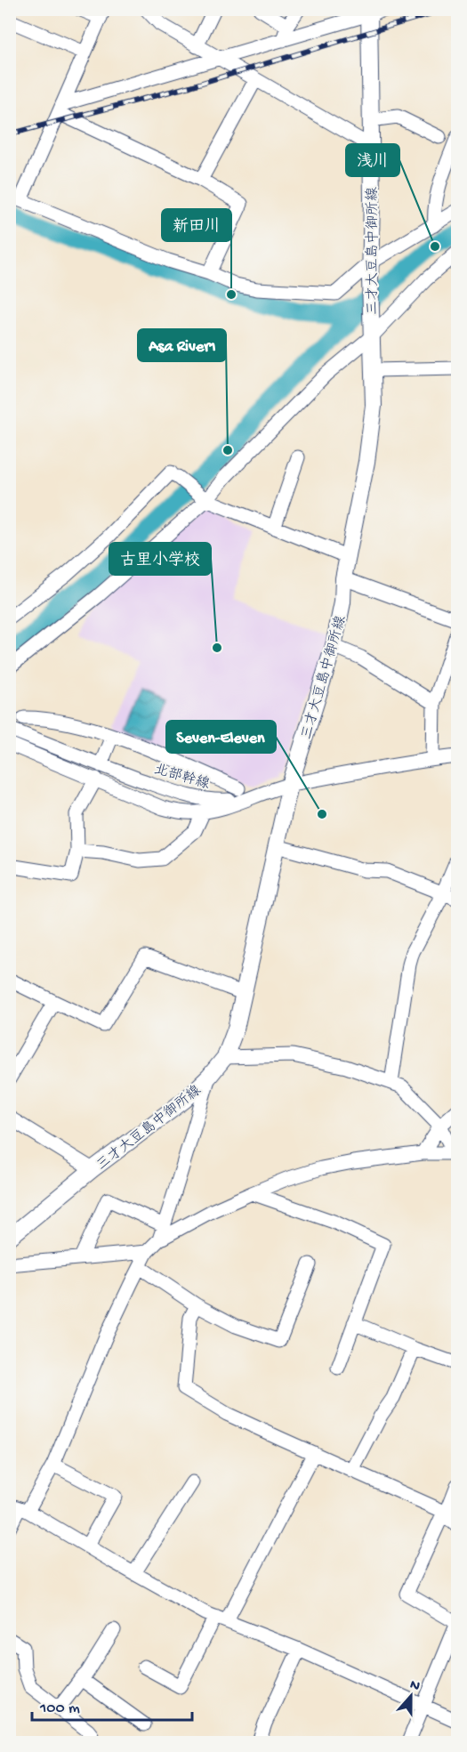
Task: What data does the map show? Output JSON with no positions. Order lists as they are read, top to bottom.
{
  "streets": {
    "main road": ["三才大豆島中御所線"],
    "street": ["北部幹線"]
  },
  "places": [
    "浅川",
    "新田川",
    "Asa River1",
    "古里小学校",
    "Seven-Eleven"
  ],
  "scale_bar": "100 m",
  "north": "top"
}
